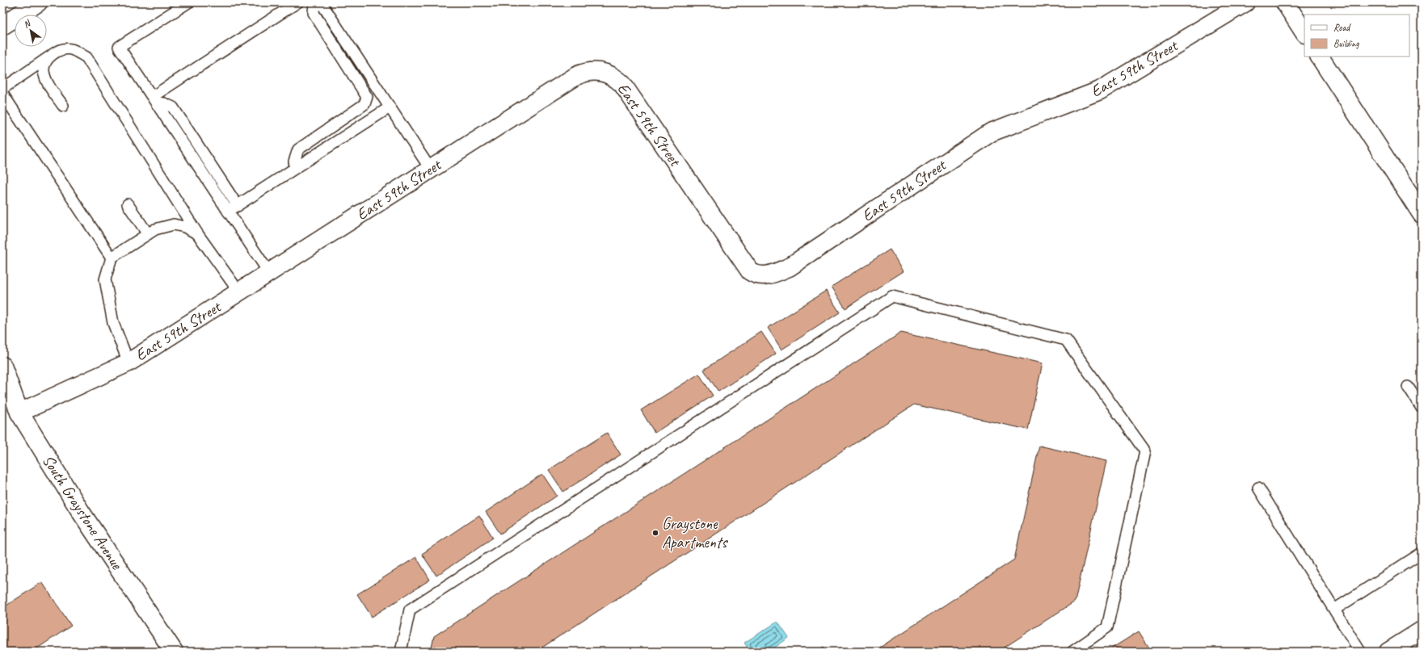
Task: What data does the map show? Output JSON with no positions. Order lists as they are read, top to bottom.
{
  "streets": {
    "street": ["East 59th Street", "South Graystone Avenue"]
  },
  "crossings": [
    ["East 59th Street", "South Graystone Avenue"]
  ],
  "places": ["Graystone Apartments"],
  "legend": ["Road", "Building"],
  "north": "top left"
}
